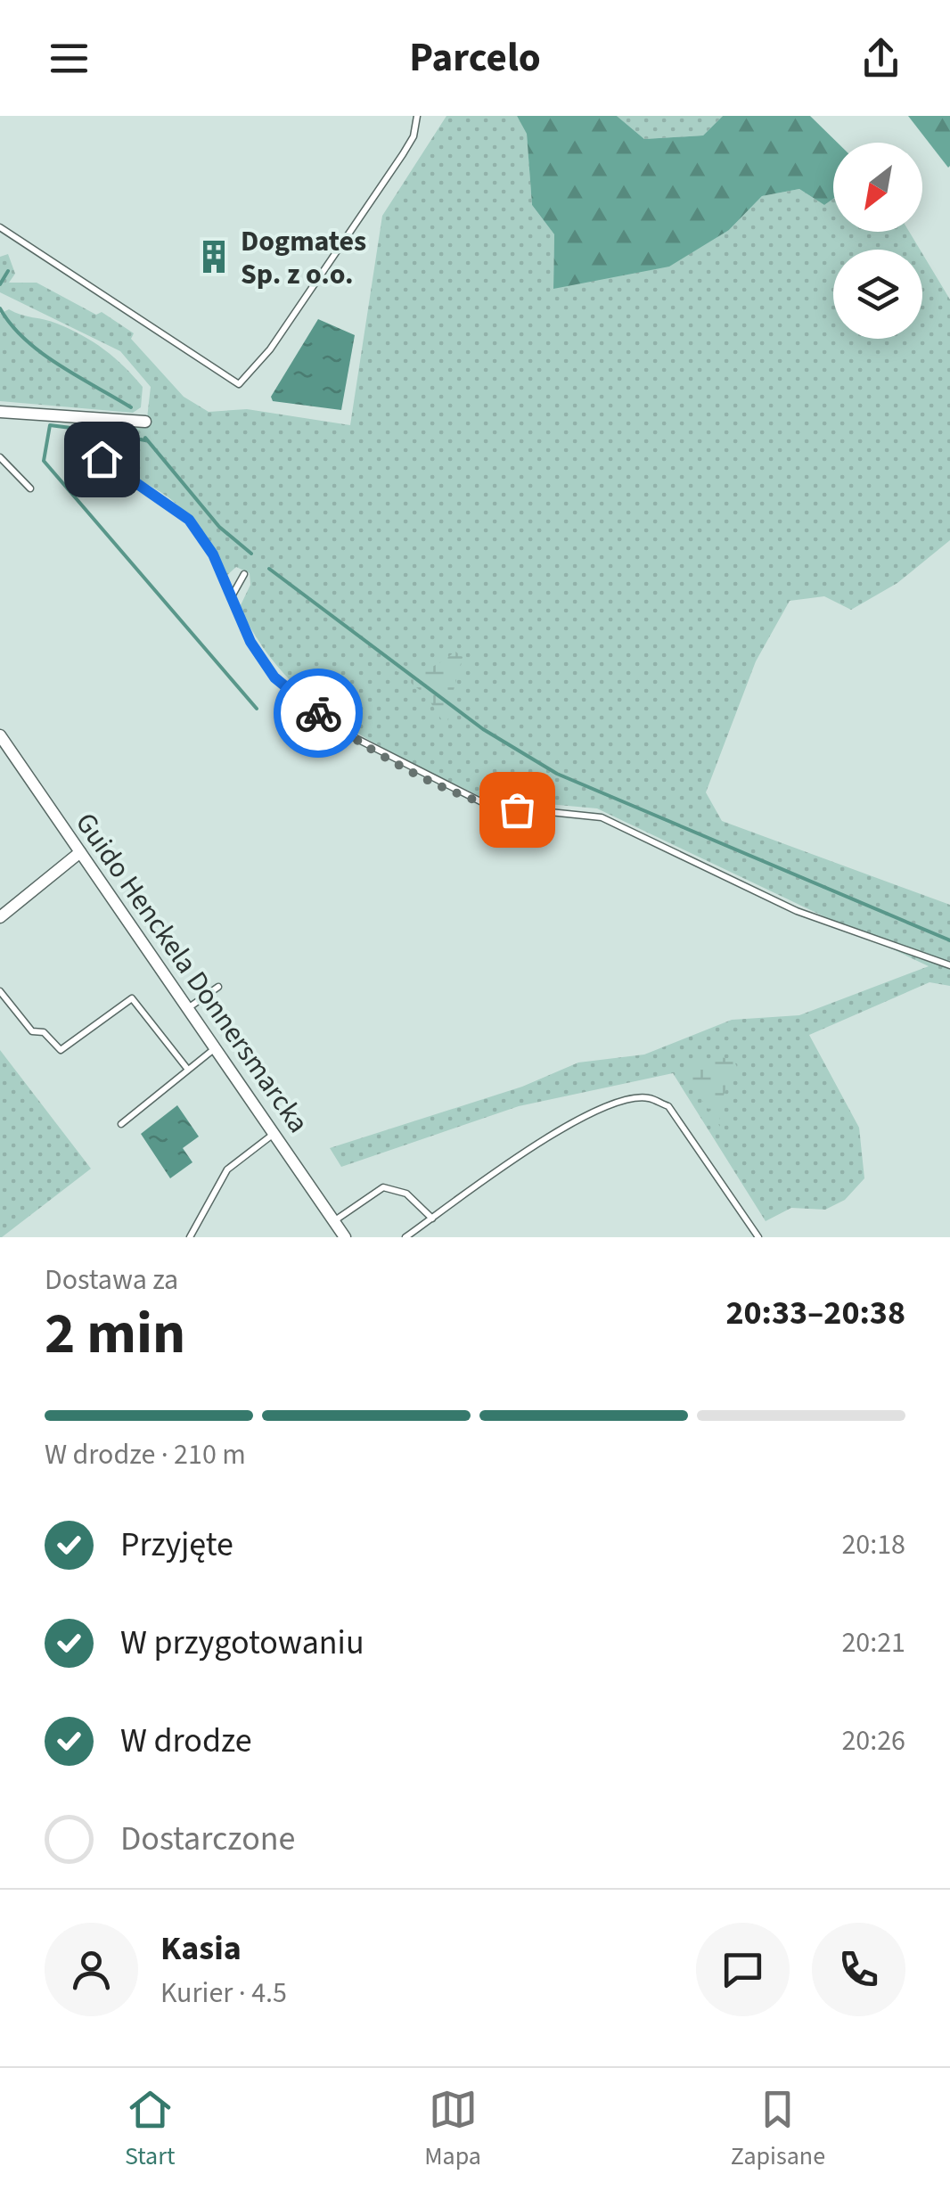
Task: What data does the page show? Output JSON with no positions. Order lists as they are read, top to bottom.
{
  "streets": {
    "street": ["Guido Henckela Donnersmarcka"]
  },
  "places": {
    "building": ["Dogmates Sp. z o.o."]
  },
  "north": "bottom left",
  "page": {
    "header": "Parcelo",
    "heading": ["2 min", "Dostawa za", "20:33–20:38"],
    "panel": ["Kasia", "Kurier · 4.5"],
    "bar": "W drodze · 210 m",
    "list": [
      ["Przyjęte", "20:18"],
      ["W przygotowaniu", "20:21"],
      ["W drodze", "20:26"],
      "Dostarczone"
    ],
    "tabs": ["Start", "Mapa", "Zapisane"]
  }
}
